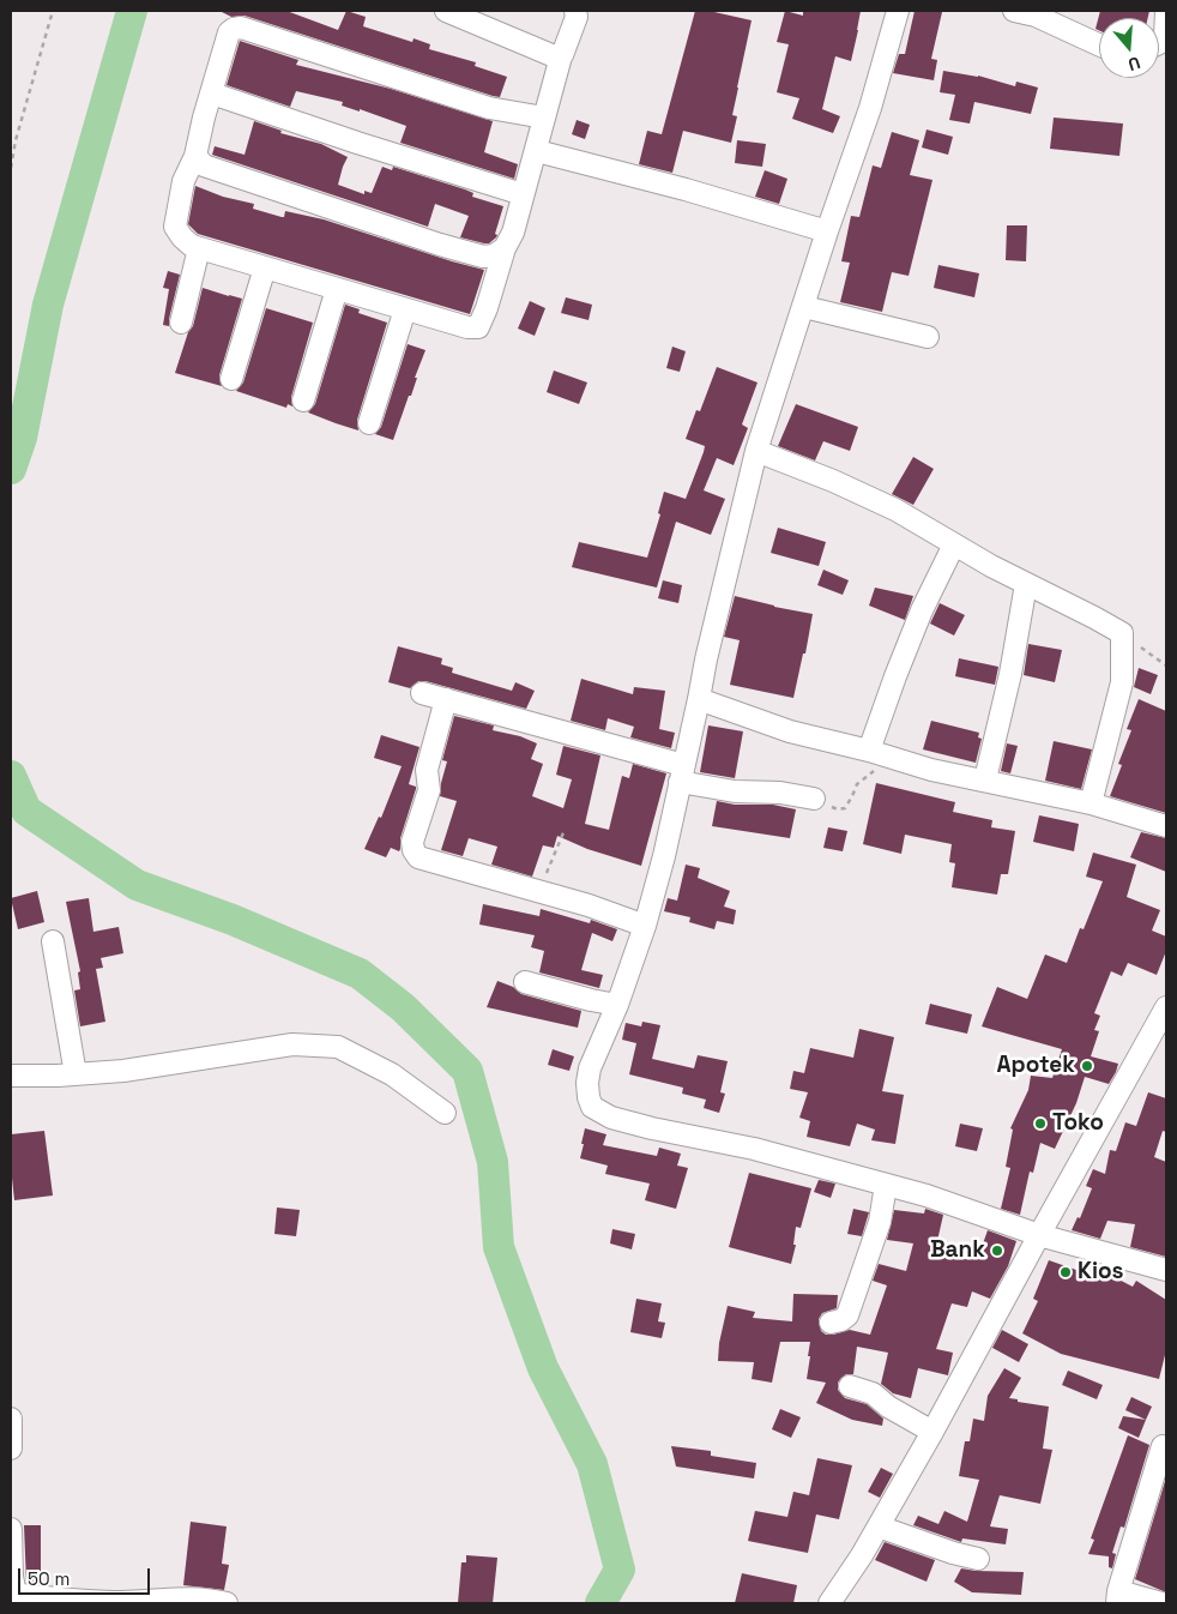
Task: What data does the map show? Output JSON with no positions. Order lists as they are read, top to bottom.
{
  "places": [
    "Apotek",
    "Toko",
    "Bank",
    "Kios"
  ],
  "scale_bar": "50 m",
  "north": "bottom"
}
